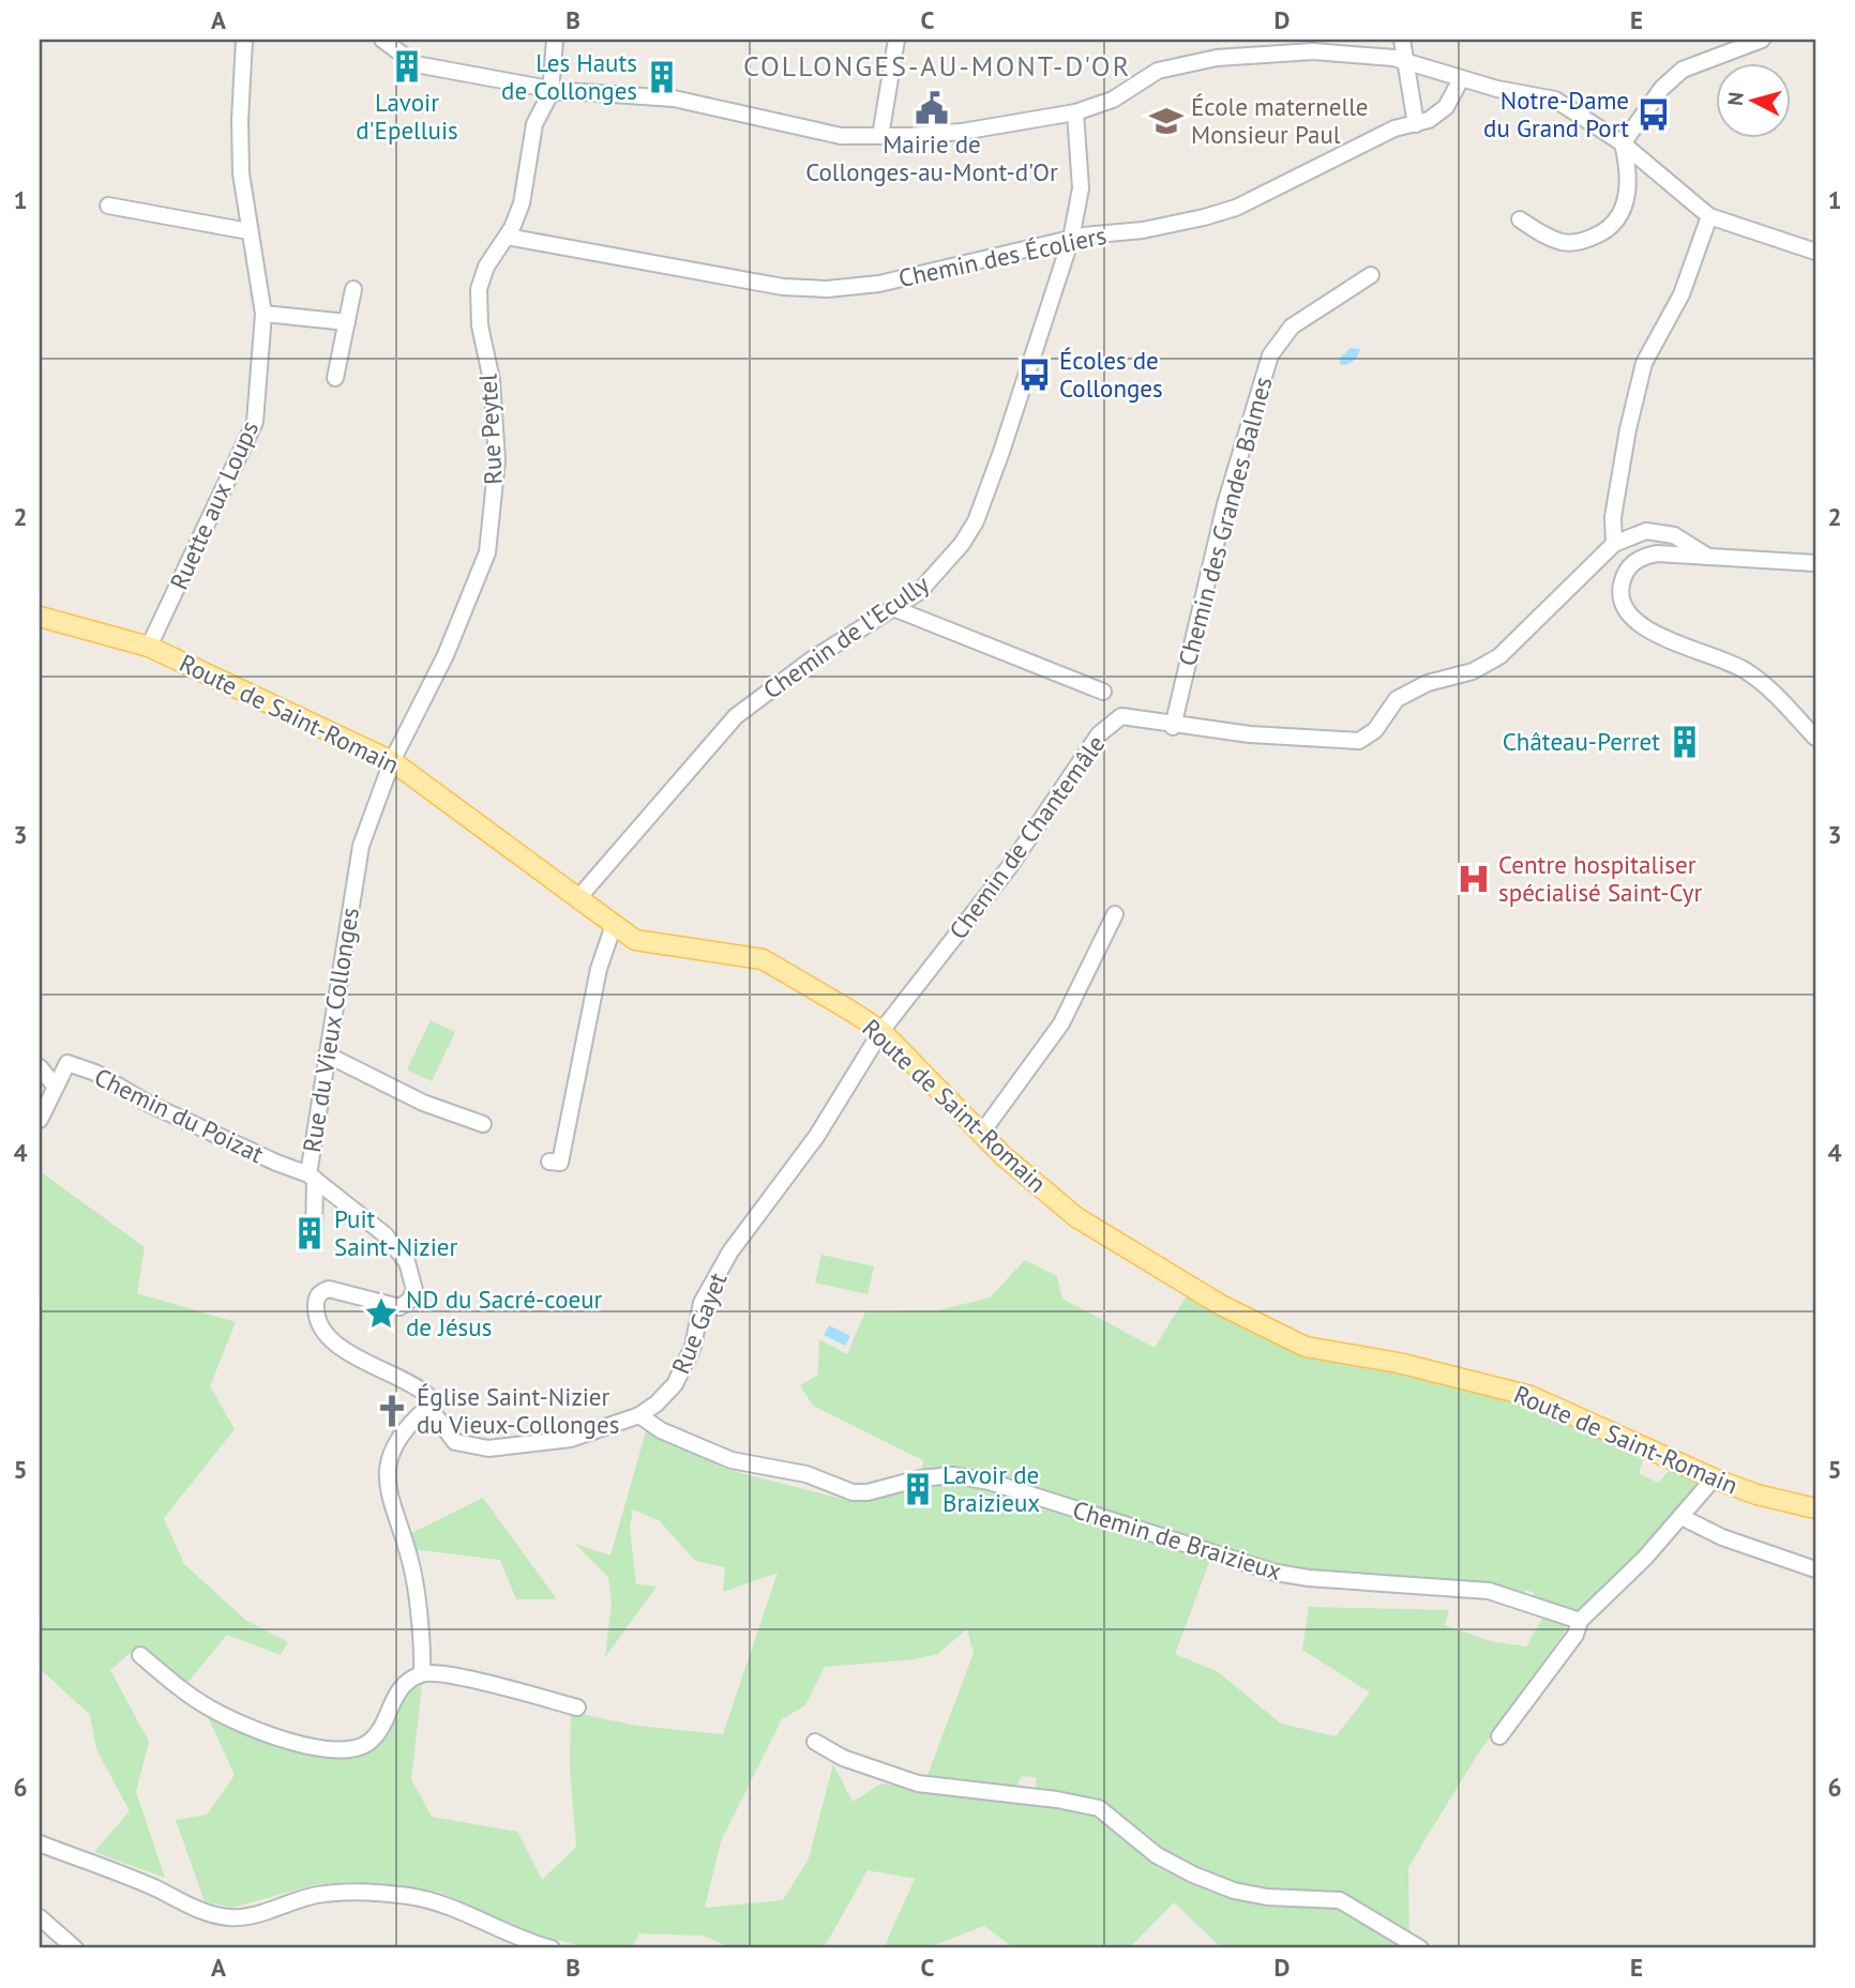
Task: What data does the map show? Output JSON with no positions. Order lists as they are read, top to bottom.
{
  "streets": {
    "main road": ["Route de Saint-Romain"],
    "street": [
      "Chemin des Écoliers",
      "Rue Peytel",
      "Ruette aux Loups",
      "Chemin des Grandes Balmes",
      "Chemin de l'Ecully",
      "Chemin de Chantemâle",
      "Rue du Vieux Collonges",
      "Chemin du Poizat",
      "Rue Gayet",
      "Chemin de Braizieux"
    ]
  },
  "crossings": [
    ["Chemin des Écoliers", "Rue Peytel"],
    ["Chemin des Écoliers", "Chemin de l'Ecully"],
    ["Rue Peytel", "Route de Saint-Romain"],
    ["Rue Peytel", "Rue du Vieux Collonges"],
    ["Ruette aux Loups", "Route de Saint-Romain"],
    ["Chemin des Grandes Balmes", "Chemin de Chantemâle"],
    ["Chemin de l'Ecully", "Route de Saint-Romain"],
    ["Route de Saint-Romain", "Chemin de Chantemâle"],
    ["Route de Saint-Romain", "Rue du Vieux Collonges"],
    ["Route de Saint-Romain", "Rue Gayet"],
    ["Chemin de Chantemâle", "Rue Gayet"],
    ["Rue du Vieux Collonges", "Chemin du Poizat"],
    ["Rue du Vieux Collonges", "Rue Gayet"],
    ["Rue Gayet", "Chemin de Braizieux"]
  ],
  "districts": ["COLLONGES-AU-MONT-D'OR"],
  "places": {
    "building": [
      "Lavoir d'Epelluis",
      "Les Hauts de Collonges",
      "Château-Perret",
      "Puit Saint-Nizier",
      "Lavoir de Braizieux"
    ],
    "public building": ["Mairie de Collonges-au-Mont-d'Or"],
    "bus stop": ["Notre-Dame du Grand Port", "Écoles de Collonges"],
    "school or university": ["École maternelle Monsieur Paul"],
    "hospital": ["Centre hospitaliser spécialisé Saint-Cyr"],
    "place": ["ND du Sacré-coeur de Jésus"],
    "church": ["Église Saint-Nizier du Vieux-Collonges"]
  },
  "north": "left",
  "grid": {
    "columns": [
      "A",
      "B",
      "C",
      "D",
      "E"
    ],
    "rows": [
      "1",
      "2",
      "3",
      "4",
      "5",
      "6"
    ]
  }
}
